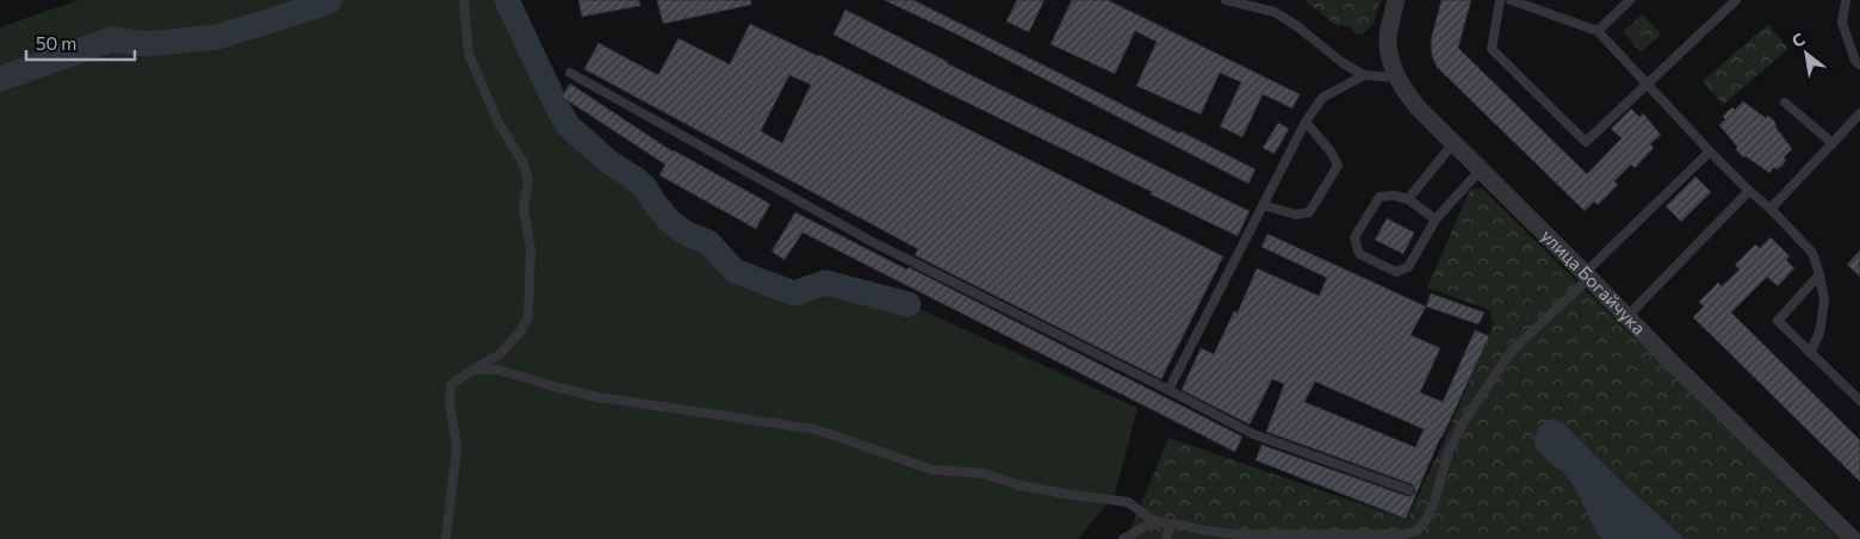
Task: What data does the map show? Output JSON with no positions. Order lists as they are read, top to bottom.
{
  "streets": {
    "street": ["улица Богайчука"]
  },
  "scale_bar": "50 m",
  "north": "top left"
}
